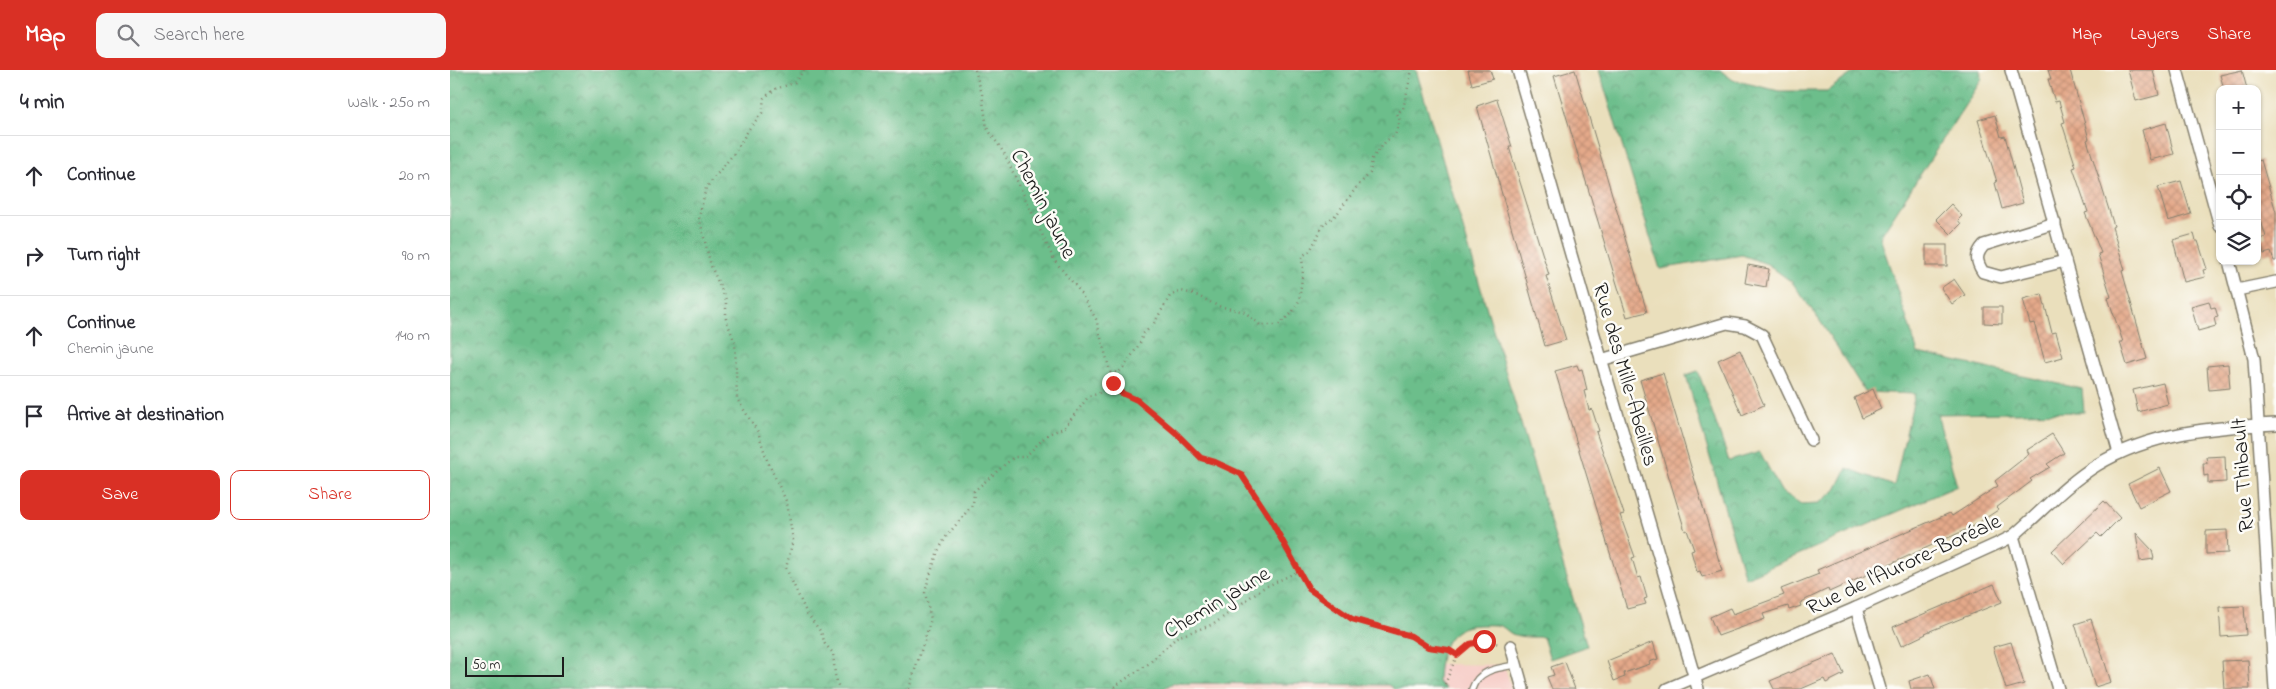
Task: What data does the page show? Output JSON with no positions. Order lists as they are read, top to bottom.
{
  "streets": {
    "street": ["Rue des Mille-Abeilles", "Rue Thibault", "Rue de l'Aurore-Boréale"],
    "path": ["Chemin jaune"]
  },
  "crossings": [
    ["Rue des Mille-Abeilles", "Rue de l'Aurore-Boréale"],
    ["Rue Thibault", "Rue de l'Aurore-Boréale"]
  ],
  "scale_bar": "50 m",
  "page": {
    "header": "Map",
    "search": "Search here",
    "nav": ["Map", "Layers", "Share"],
    "heading": ["4 min", "Walk · 250 m"],
    "map_buttons": ["+", "−"],
    "list": [
      ["Continue", "20 m"],
      ["Turn right", "90 m"],
      ["Continue", "Chemin jaune", "140 m"],
      "Arrive at destination"
    ],
    "buttons": ["Save", "Share"],
    "scale": "50 m"
  }
}
